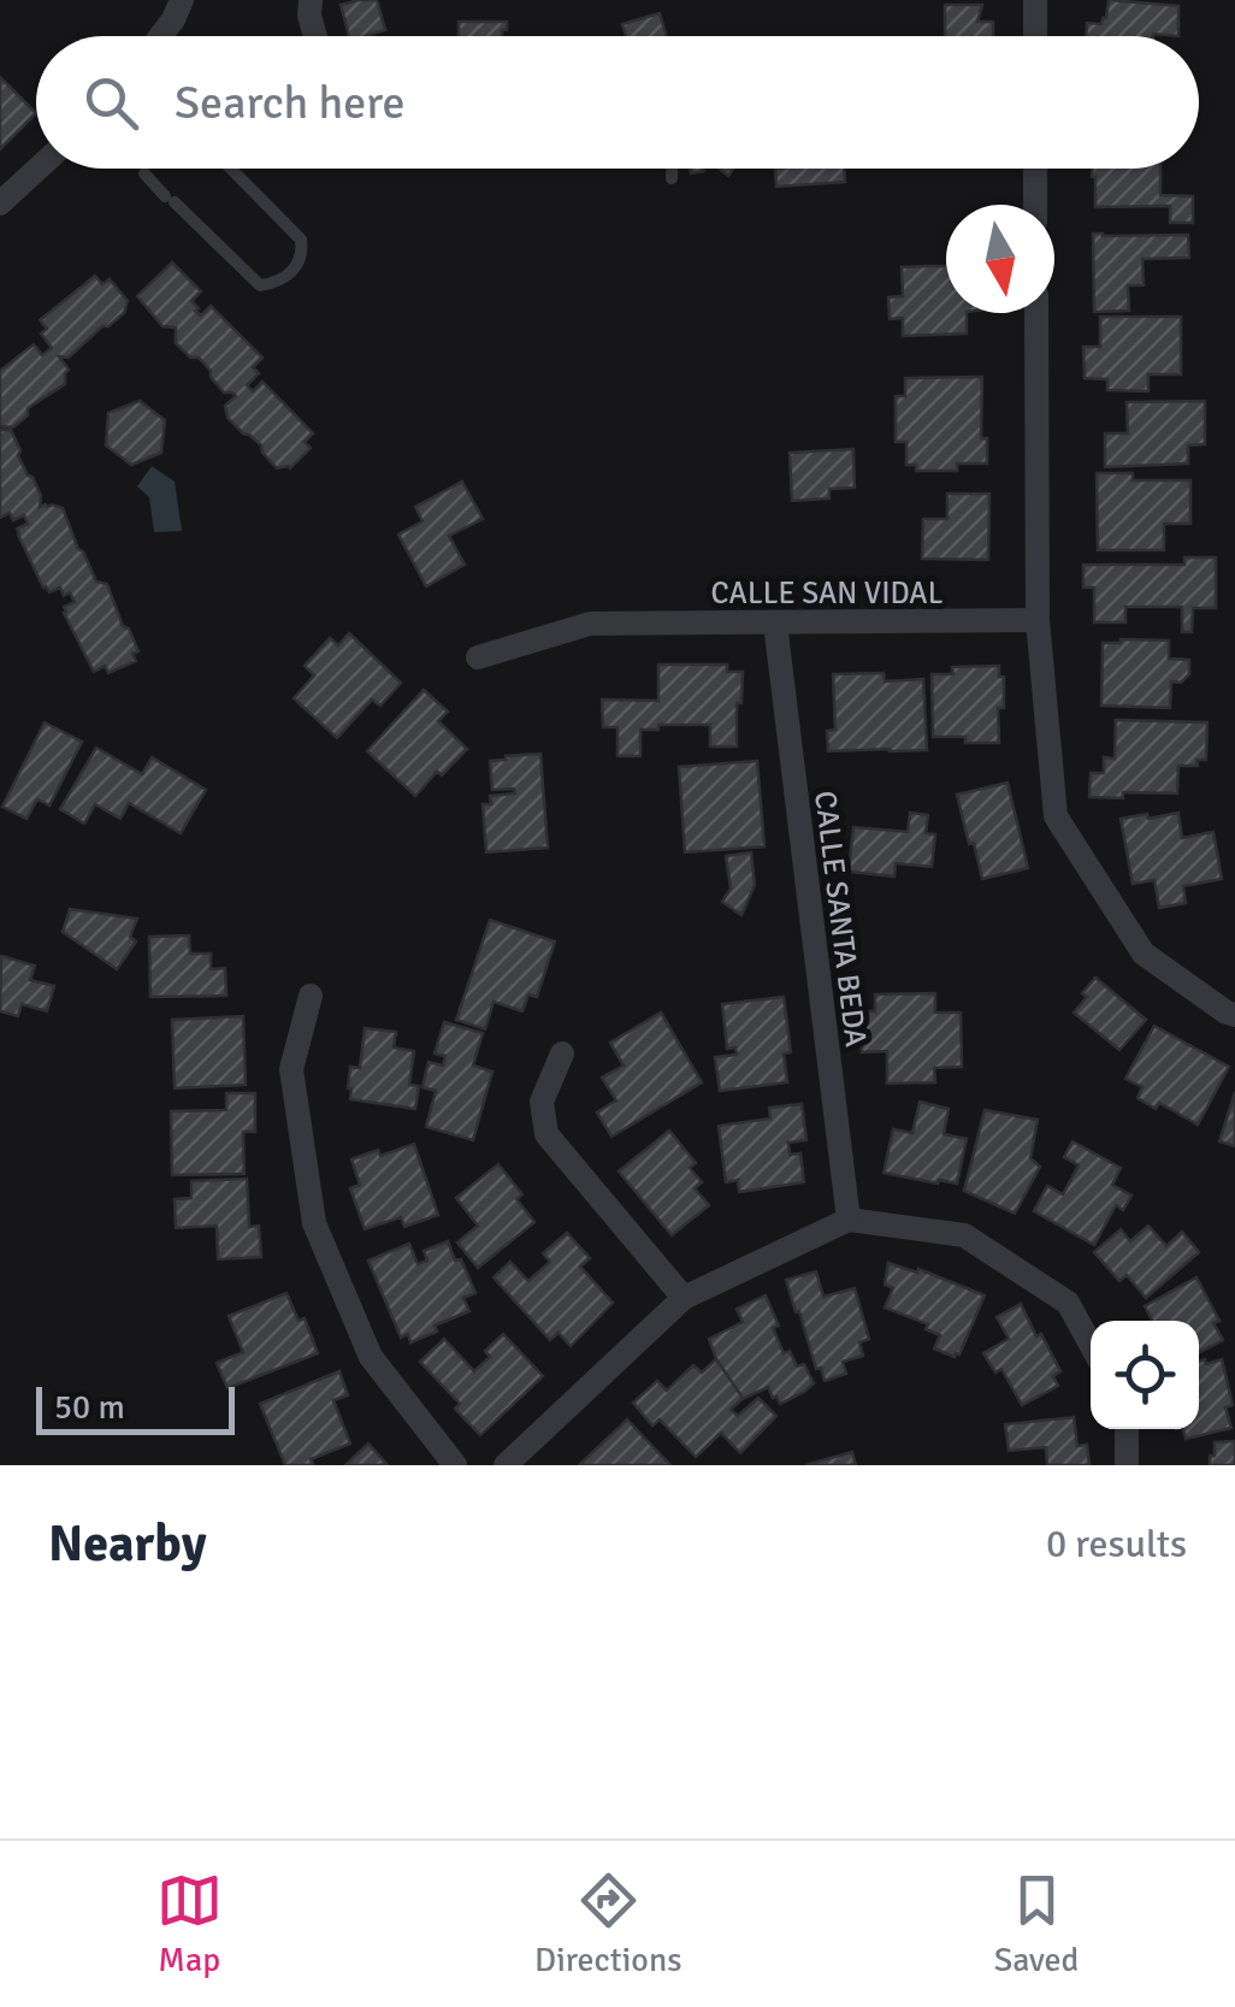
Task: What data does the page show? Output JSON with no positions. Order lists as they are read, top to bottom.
{
  "streets": {
    "street": ["CALLE SAN VIDAL", "CALLE SANTA BEDA"]
  },
  "crossings": [
    ["CALLE SAN VIDAL", "CALLE SANTA BEDA"]
  ],
  "scale_bar": "50 m",
  "north": "bottom",
  "page": {
    "search": "Search here",
    "scale": "50 m",
    "heading": ["Nearby", "0 results"],
    "nav": ["Map", "Directions", "Saved"]
  }
}
